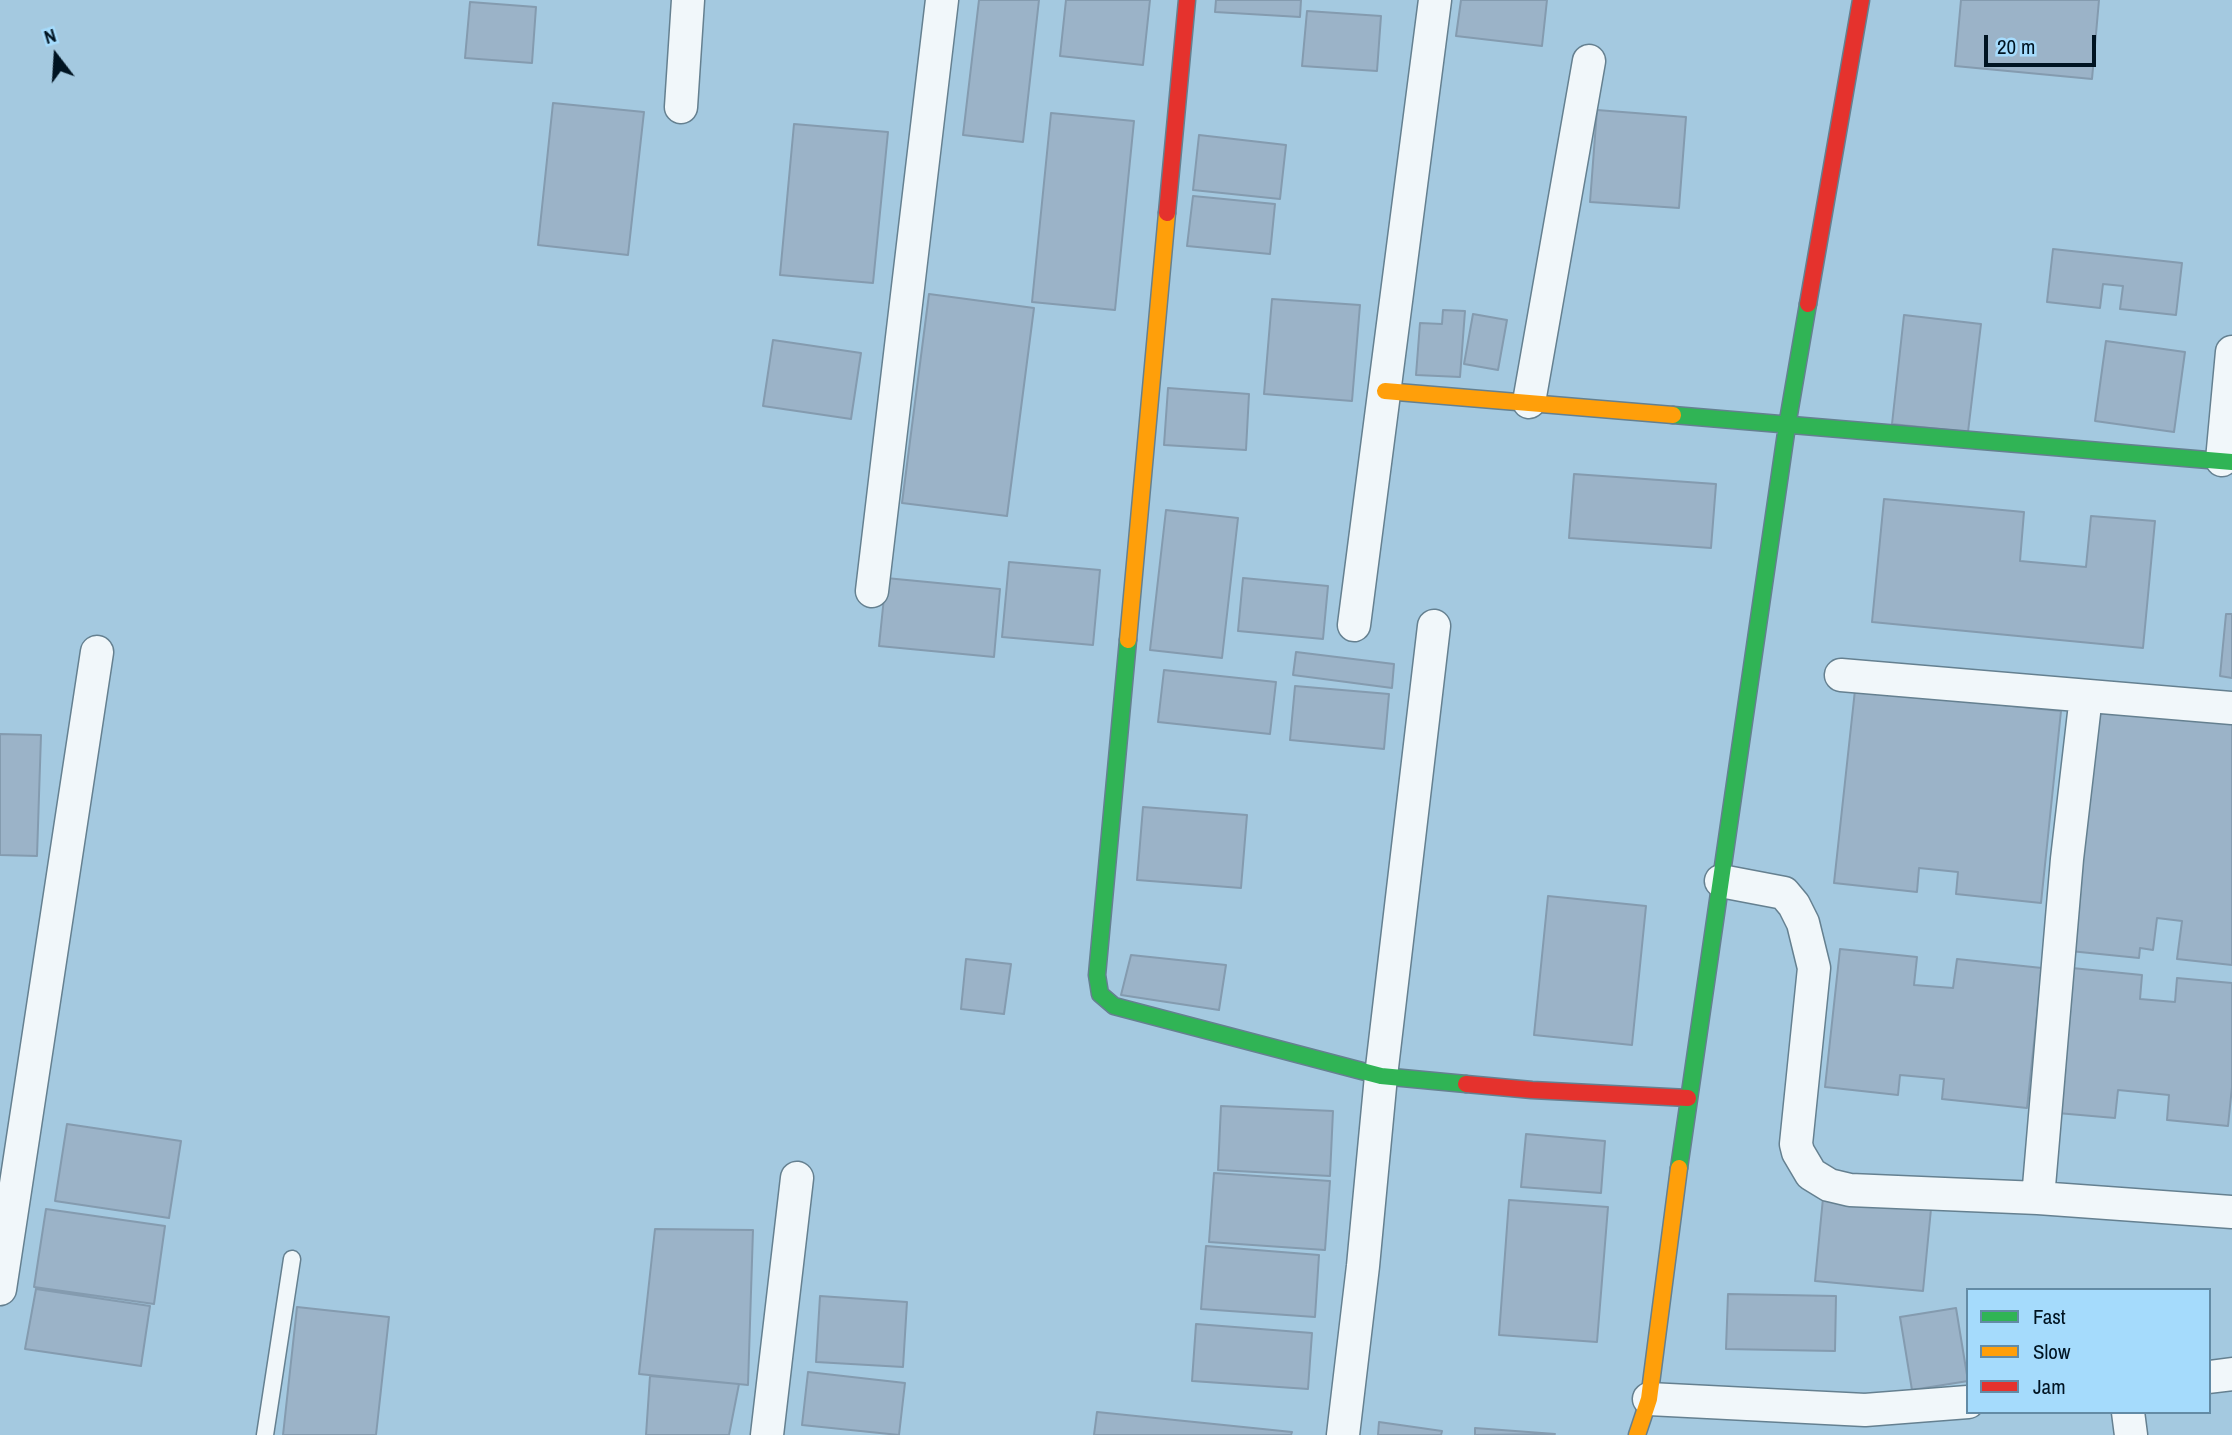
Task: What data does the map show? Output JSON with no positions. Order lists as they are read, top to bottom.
{
  "legend": ["Fast", "Slow", "Jam"],
  "scale_bar": "20 m",
  "north": "top"
}
